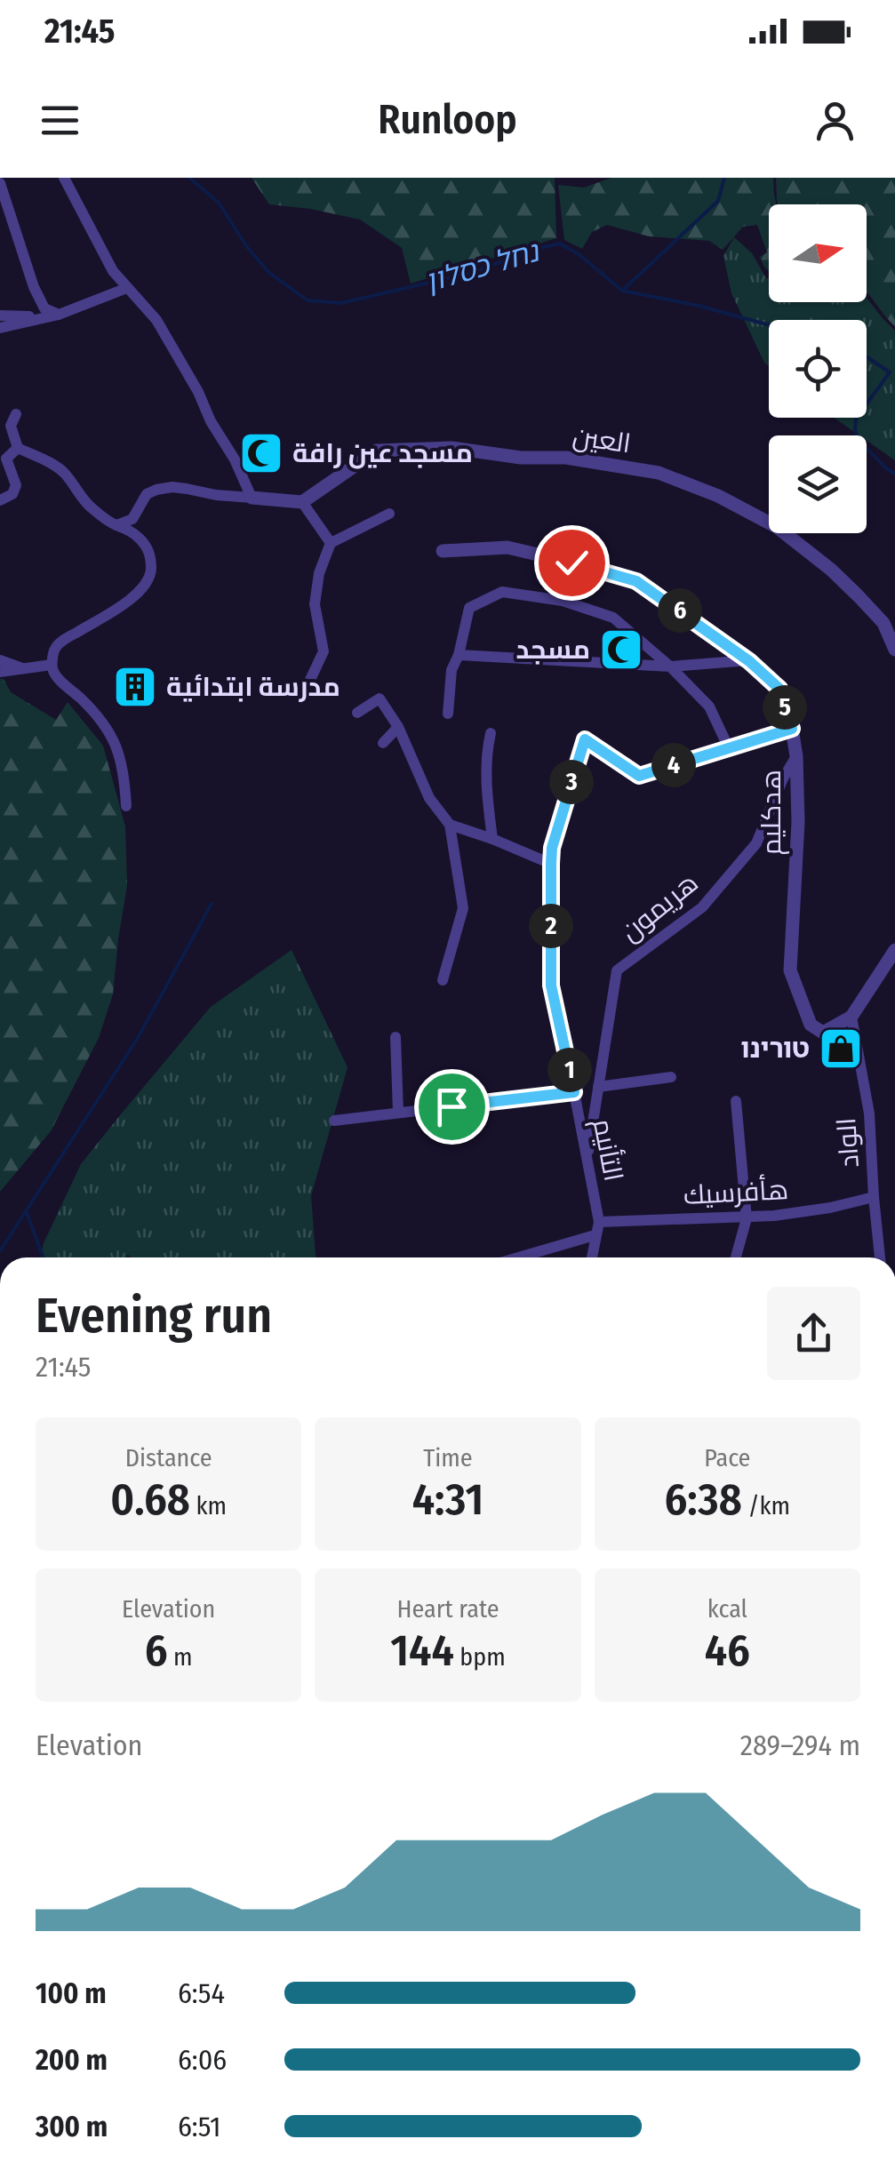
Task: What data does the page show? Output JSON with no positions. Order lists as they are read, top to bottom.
{
  "streets": {
    "street": [
      "العين",
      "هدكليم",
      "هريمون",
      "الواد",
      "التأنيم",
      "هأفرسيك"
    ]
  },
  "crossings": [
    ["هدكليم", "هريمون"],
    ["هدكليم", "الواد"],
    ["هدكليم", "التأنيم"],
    ["هريمون", "التأنيم"],
    ["الواد", "هأفرسيك"],
    ["التأنيم", "هأفرسيك"]
  ],
  "water": ["נחל כסלון"],
  "places": {
    "mosque": ["مسجد عين رافة", "مسجد"],
    "building": ["مدرسة ابتدائية"],
    "shop": ["טורינו"]
  },
  "north": "right",
  "page": {
    "status": "21:45",
    "header": "Runloop",
    "pins": [
      "6",
      "5",
      "4",
      "3",
      "2",
      "1"
    ],
    "heading": ["Evening run", "21:45"],
    "stats": [
      ["Distance", "0.68 km"],
      ["Time", "4:31"],
      ["Pace", "6:38 /km"],
      ["Elevation", "6 m"],
      ["Heart rate", "144 bpm"],
      ["kcal", "46"]
    ],
    "chart": ["Elevation", "289–294 m"],
    "list": [
      {
        "name": "100 m",
        "note": "6:54"
      },
      {
        "name": "200 m",
        "note": "6:06"
      },
      {
        "name": "300 m",
        "note": "6:51"
      }
    ]
  }
}
